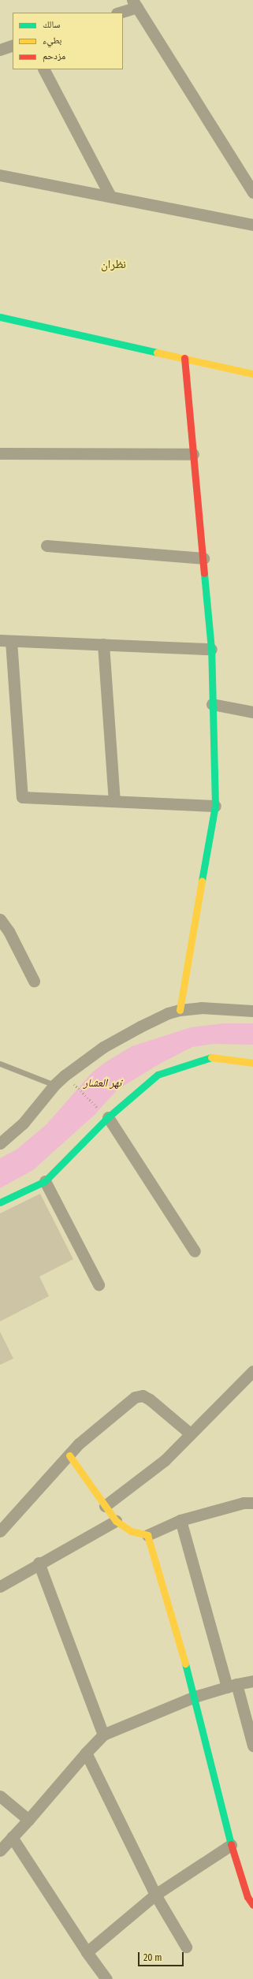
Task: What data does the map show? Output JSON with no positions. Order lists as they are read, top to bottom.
{
  "districts": ["نظران"],
  "water": ["نهر العشار"],
  "legend": ["سالك", "بطيء", "مزدحم"],
  "scale_bar": "20 m"
}
